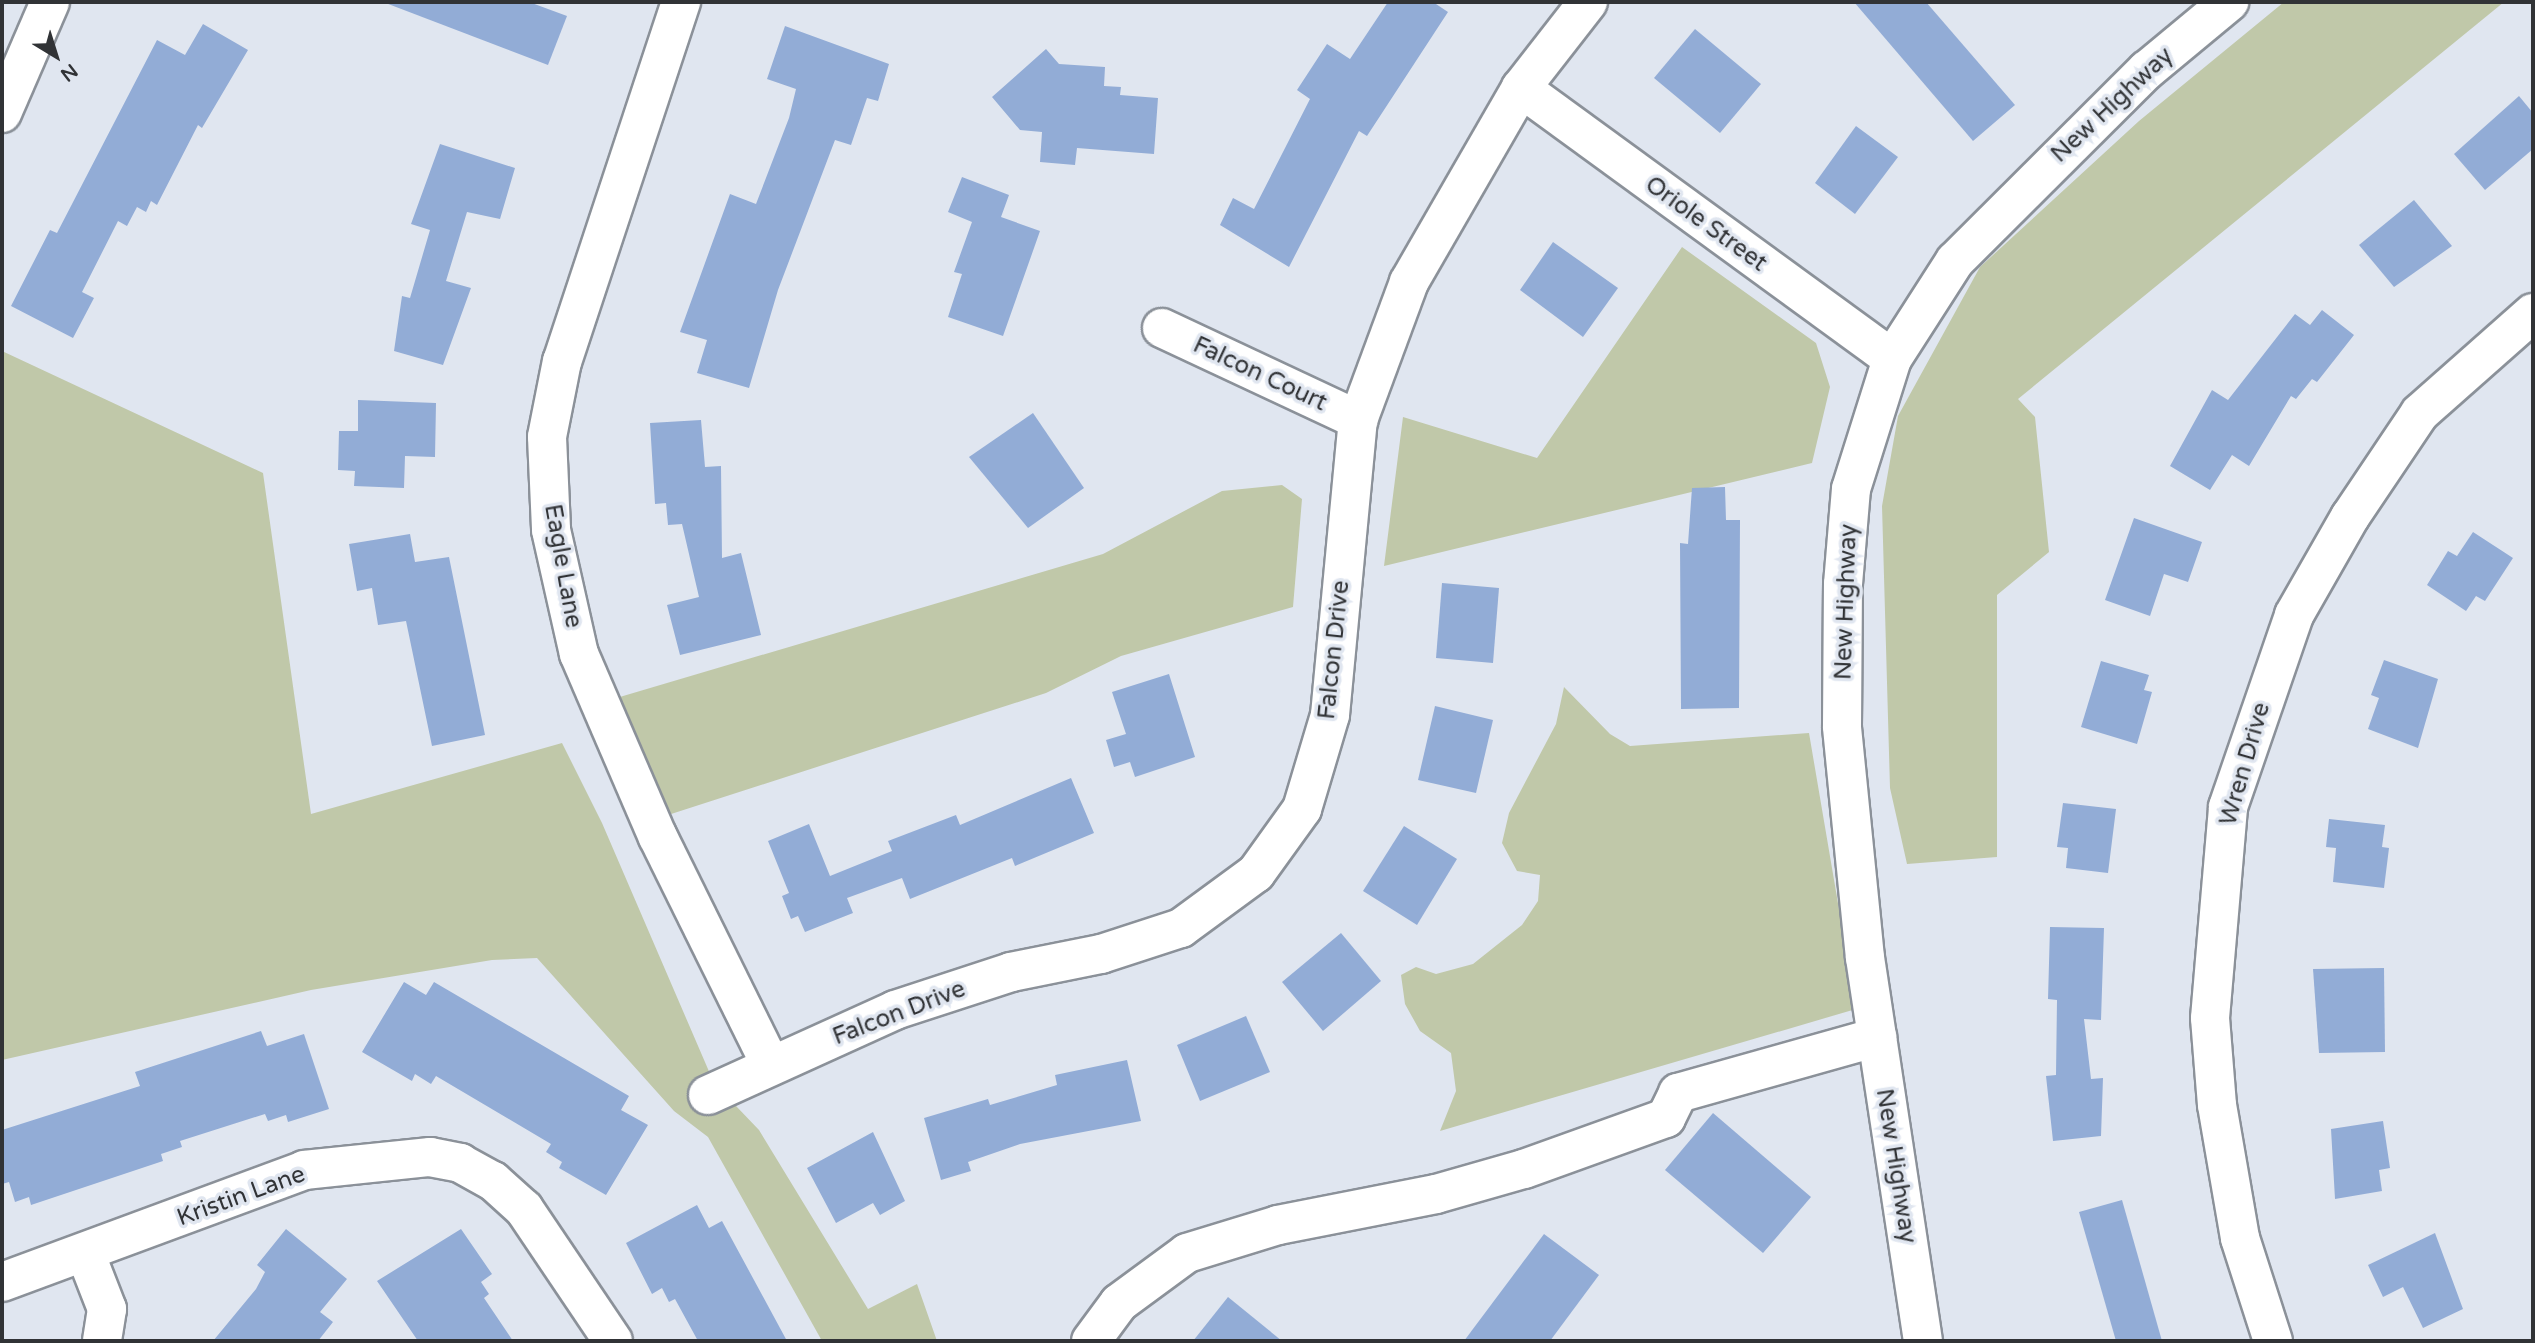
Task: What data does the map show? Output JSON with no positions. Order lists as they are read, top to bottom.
{
  "streets": {
    "street": [
      "New Highway",
      "Oriole Street",
      "Falcon Court",
      "Eagle Lane",
      "Falcon Drive",
      "Wren Drive",
      "Kristin Lane"
    ]
  },
  "crossings": [
    ["New Highway", "Oriole Street"],
    ["Oriole Street", "Falcon Drive"],
    ["Falcon Court", "Falcon Drive"],
    ["Eagle Lane", "Falcon Drive"]
  ],
  "north": "bottom right"
}
